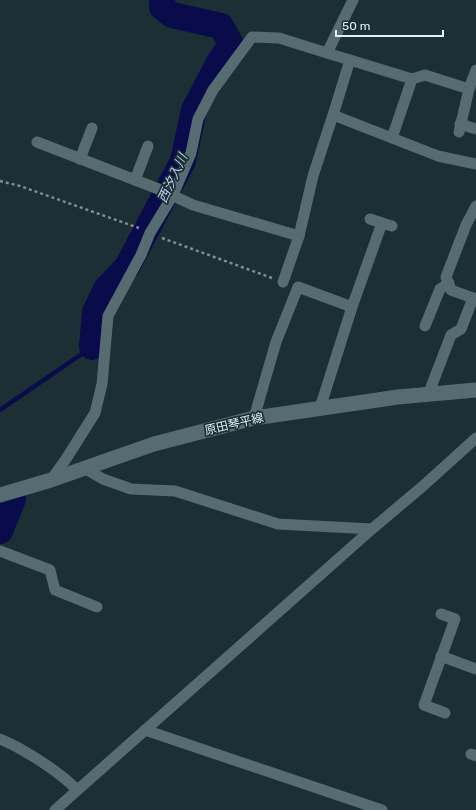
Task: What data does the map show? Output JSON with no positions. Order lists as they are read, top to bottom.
{
  "streets": {
    "main road": ["原田琴平線"]
  },
  "water": ["西汐入川"],
  "scale_bar": "50 m"
}
